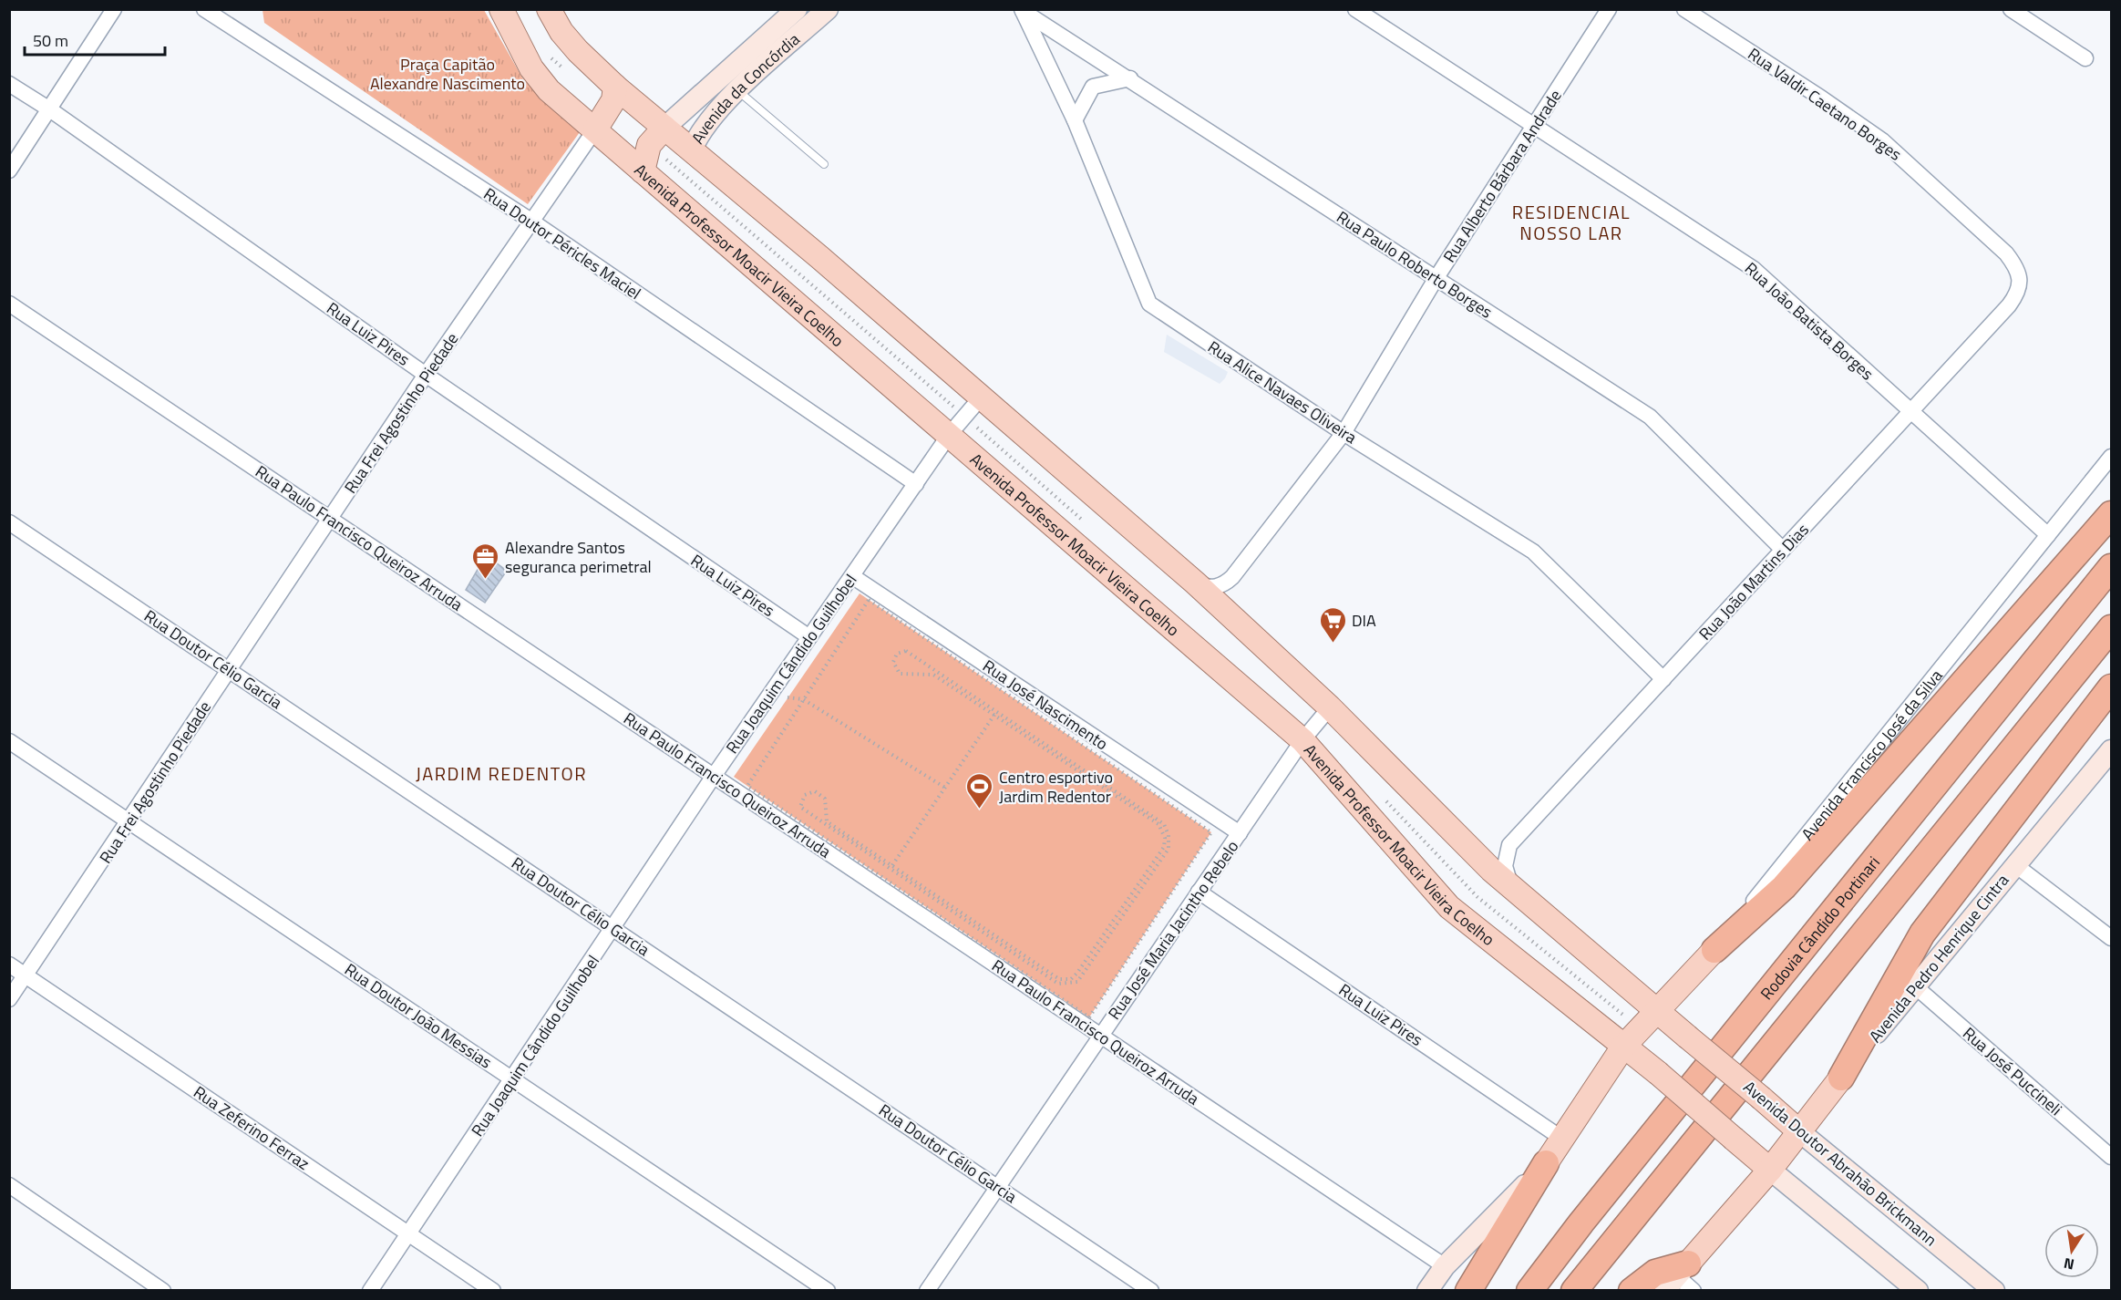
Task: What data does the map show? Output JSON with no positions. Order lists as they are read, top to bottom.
{
  "streets": {
    "highway": ["Rodovia Cândido Portinari"],
    "main road": ["Avenida Professor Moacir Vieira Coelho", "Avenida Francisco José da Silva", "Avenida Doutor Abrahão Brickmann"],
    "street": [
      "Avenida da Concórdia",
      "Rua Valdir Caetano Borges",
      "Rua Alberto Bárbara Andrade",
      "Rua Doutor Péricles Maciel",
      "Rua Paulo Roberto Borges",
      "Rua João Batista Borges",
      "Rua Luiz Pires",
      "Rua Alice Navaes Oliveira",
      "Rua Frei Agostinho Piedade",
      "Rua Paulo Francisco Queiroz Arruda",
      "Rua João Martins Dias",
      "Rua Doutor Célio Garcia",
      "Rua Joaquim Cândido Guilhobel",
      "Rua José Nascimento",
      "Rua José Maria Jacintho Rebelo",
      "Avenida Pedro Henrique Cintra",
      "Rua Doutor João Messias",
      "Rua José Puccineli",
      "Rua Zeferino Ferraz"
    ]
  },
  "crossings": [
    ["Rua Valdir Caetano Borges", "Rua João Martins Dias"],
    ["Rua Alberto Bárbara Andrade", "Rua Paulo Roberto Borges"],
    ["Rua Alberto Bárbara Andrade", "Rua João Batista Borges"],
    ["Rua Alberto Bárbara Andrade", "Rua Alice Navaes Oliveira"],
    ["Rua Doutor Péricles Maciel", "Rua Frei Agostinho Piedade"],
    ["Rua Doutor Péricles Maciel", "Rua Joaquim Cândido Guilhobel"],
    ["Avenida Professor Moacir Vieira Coelho", "Rua Frei Agostinho Piedade"],
    ["Avenida Professor Moacir Vieira Coelho", "Rua Joaquim Cândido Guilhobel"],
    ["Avenida Professor Moacir Vieira Coelho", "Avenida Francisco José da Silva"],
    ["Avenida Professor Moacir Vieira Coelho", "Rua José Maria Jacintho Rebelo"],
    ["Rua Paulo Roberto Borges", "Rua Alice Navaes Oliveira"],
    ["Rua Paulo Roberto Borges", "Rua João Martins Dias"],
    ["Rua João Batista Borges", "Rua João Martins Dias"],
    ["Rua João Batista Borges", "Avenida Francisco José da Silva"],
    ["Rua Luiz Pires", "Rua Frei Agostinho Piedade"],
    ["Rua Luiz Pires", "Rua Joaquim Cândido Guilhobel"],
    ["Rua Luiz Pires", "Avenida Francisco José da Silva"],
    ["Rua Luiz Pires", "Rua José Maria Jacintho Rebelo"],
    ["Rua Alice Navaes Oliveira", "Rua João Martins Dias"],
    ["Rua Frei Agostinho Piedade", "Rua Paulo Francisco Queiroz Arruda"],
    ["Rua Frei Agostinho Piedade", "Rua Doutor Célio Garcia"],
    ["Rua Frei Agostinho Piedade", "Rua Doutor João Messias"],
    ["Rua Frei Agostinho Piedade", "Rua Zeferino Ferraz"],
    ["Rua Paulo Francisco Queiroz Arruda", "Rua Joaquim Cândido Guilhobel"],
    ["Rua Paulo Francisco Queiroz Arruda", "Rua José Maria Jacintho Rebelo"],
    ["Rua Doutor Célio Garcia", "Rua Joaquim Cândido Guilhobel"],
    ["Rua Doutor Célio Garcia", "Rua José Maria Jacintho Rebelo"],
    ["Rua Joaquim Cândido Guilhobel", "Rua José Nascimento"],
    ["Rua Joaquim Cândido Guilhobel", "Rua Doutor João Messias"],
    ["Rua Joaquim Cândido Guilhobel", "Rua Zeferino Ferraz"],
    ["Rua José Nascimento", "Rua José Maria Jacintho Rebelo"],
    ["Avenida Francisco José da Silva", "Avenida Doutor Abrahão Brickmann"],
    ["Avenida Pedro Henrique Cintra", "Rua José Puccineli"]
  ],
  "districts": ["RESIDENCIAL NOSSO LAR", "JARDIM REDENTOR"],
  "parks": ["Praça Capitão Alexandre Nascimento"],
  "places": {
    "office": ["Alexandre Santos seguranca perimetral"],
    "supermarket": ["DIA"],
    "sports": ["Centro esportivo Jardim Redentor"]
  },
  "scale_bar": "50 m",
  "north": "bottom"
}
